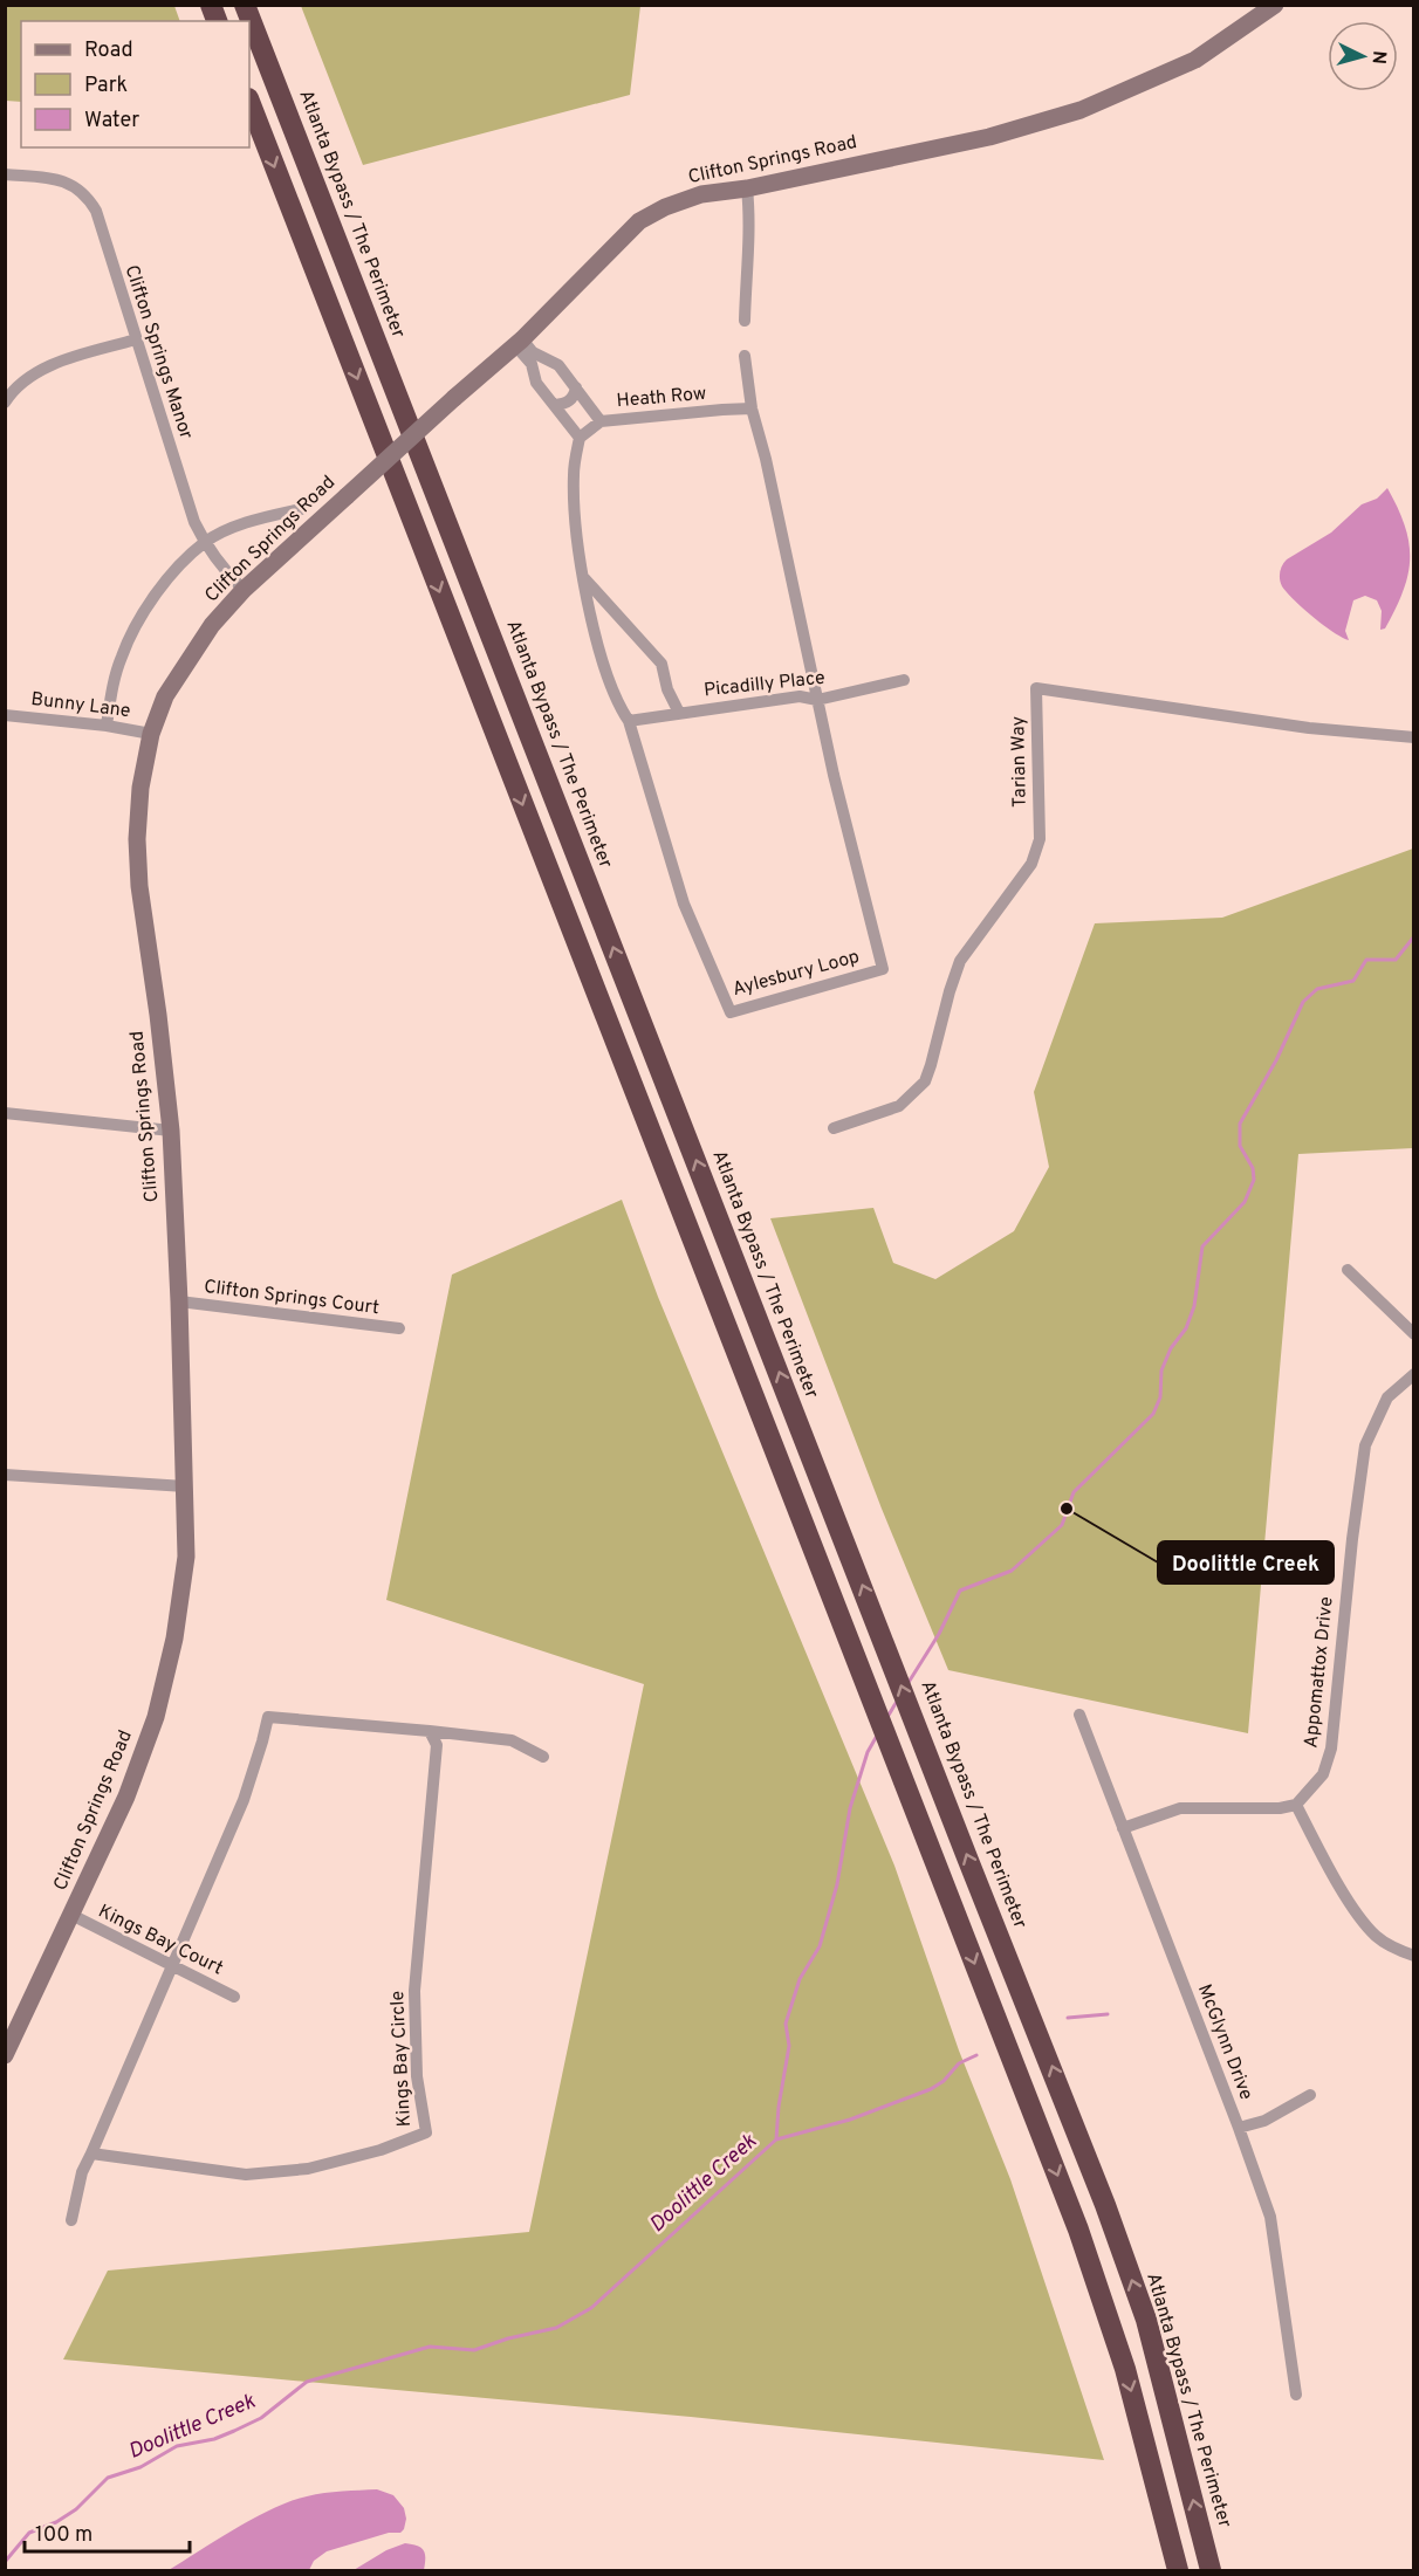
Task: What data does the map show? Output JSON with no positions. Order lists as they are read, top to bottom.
{
  "streets": {
    "highway": ["Atlanta Bypass / The Perimeter"],
    "street": [
      "Clifton Springs Road",
      "Clifton Springs Manor",
      "Heath Row",
      "Picadilly Place",
      "Bunny Lane",
      "Tarian Way",
      "Aylesbury Loop",
      "Clifton Springs Court",
      "Appomattox Drive",
      "Kings Bay Court",
      "McGlynn Drive",
      "Kings Bay Circle"
    ]
  },
  "crossings": [
    ["Clifton Springs Road", "Clifton Springs Manor"],
    ["Clifton Springs Road", "Bunny Lane"],
    ["Clifton Springs Road", "Clifton Springs Court"],
    ["Clifton Springs Road", "Kings Bay Court"],
    ["Heath Row", "Aylesbury Loop"],
    ["Picadilly Place", "Aylesbury Loop"]
  ],
  "water": ["Doolittle Creek"],
  "places": ["Doolittle Creek"],
  "legend": ["Road", "Park", "Water"],
  "scale_bar": "100 m",
  "north": "right"
}
